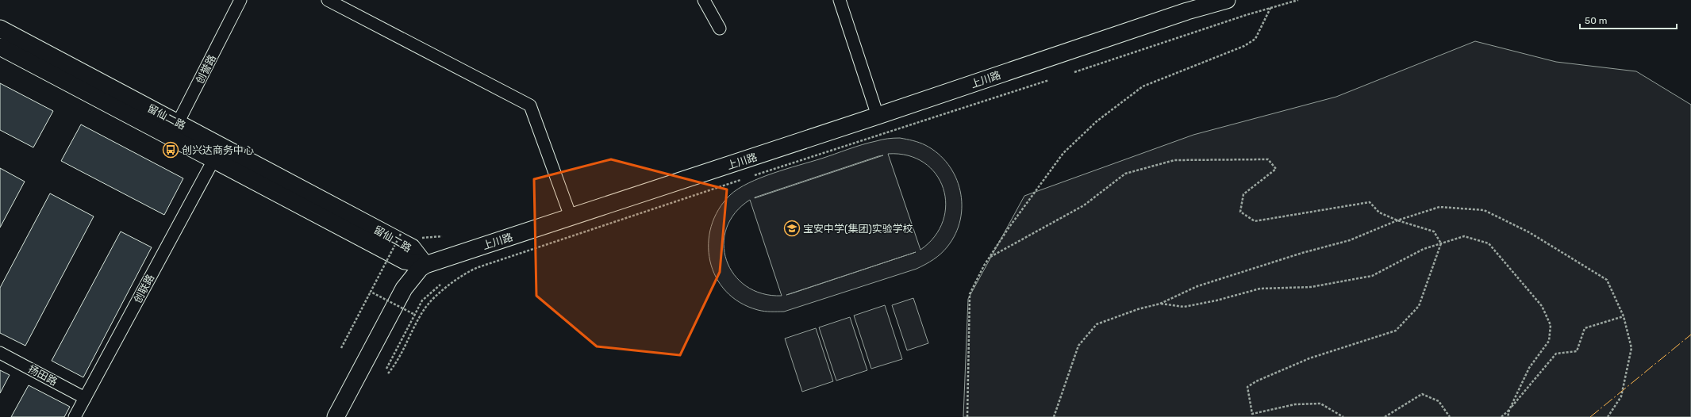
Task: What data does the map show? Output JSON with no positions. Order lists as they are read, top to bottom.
{
  "streets": {
    "main road": ["上川路", "留仙二路"],
    "street": ["创誉路", "创联路", "扬田路"]
  },
  "crossings": [
    ["创誉路", "留仙二路"],
    ["上川路", "留仙二路"],
    ["留仙二路", "创联路"],
    ["创联路", "扬田路"]
  ],
  "places": {
    "bus stop": ["创兴达商务中心"],
    "school or university": ["宝安中学(集团)实验学校"]
  },
  "scale_bar": "50 m"
}
